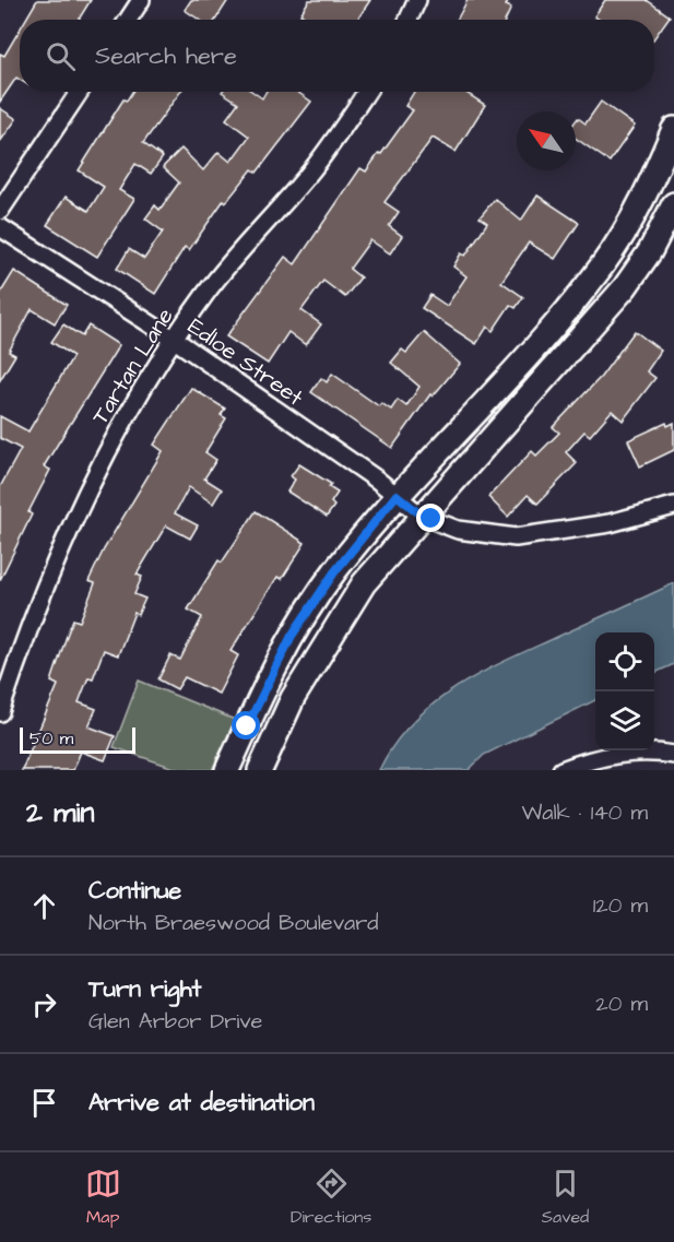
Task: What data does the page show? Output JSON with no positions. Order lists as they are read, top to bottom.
{
  "streets": {
    "street": ["Edloe Street", "Tartan Lane"]
  },
  "crossings": [
    ["Edloe Street", "Tartan Lane"]
  ],
  "scale_bar": "50 m",
  "north": "top left",
  "page": {
    "search": "Search here",
    "scale": "50 m",
    "heading": ["2 min", "Walk · 140 m"],
    "list": [
      ["Continue", "North Braeswood Boulevard", "120 m"],
      ["Turn right", "Glen Arbor Drive", "20 m"],
      "Arrive at destination"
    ],
    "nav": ["Map", "Directions", "Saved"]
  }
}
